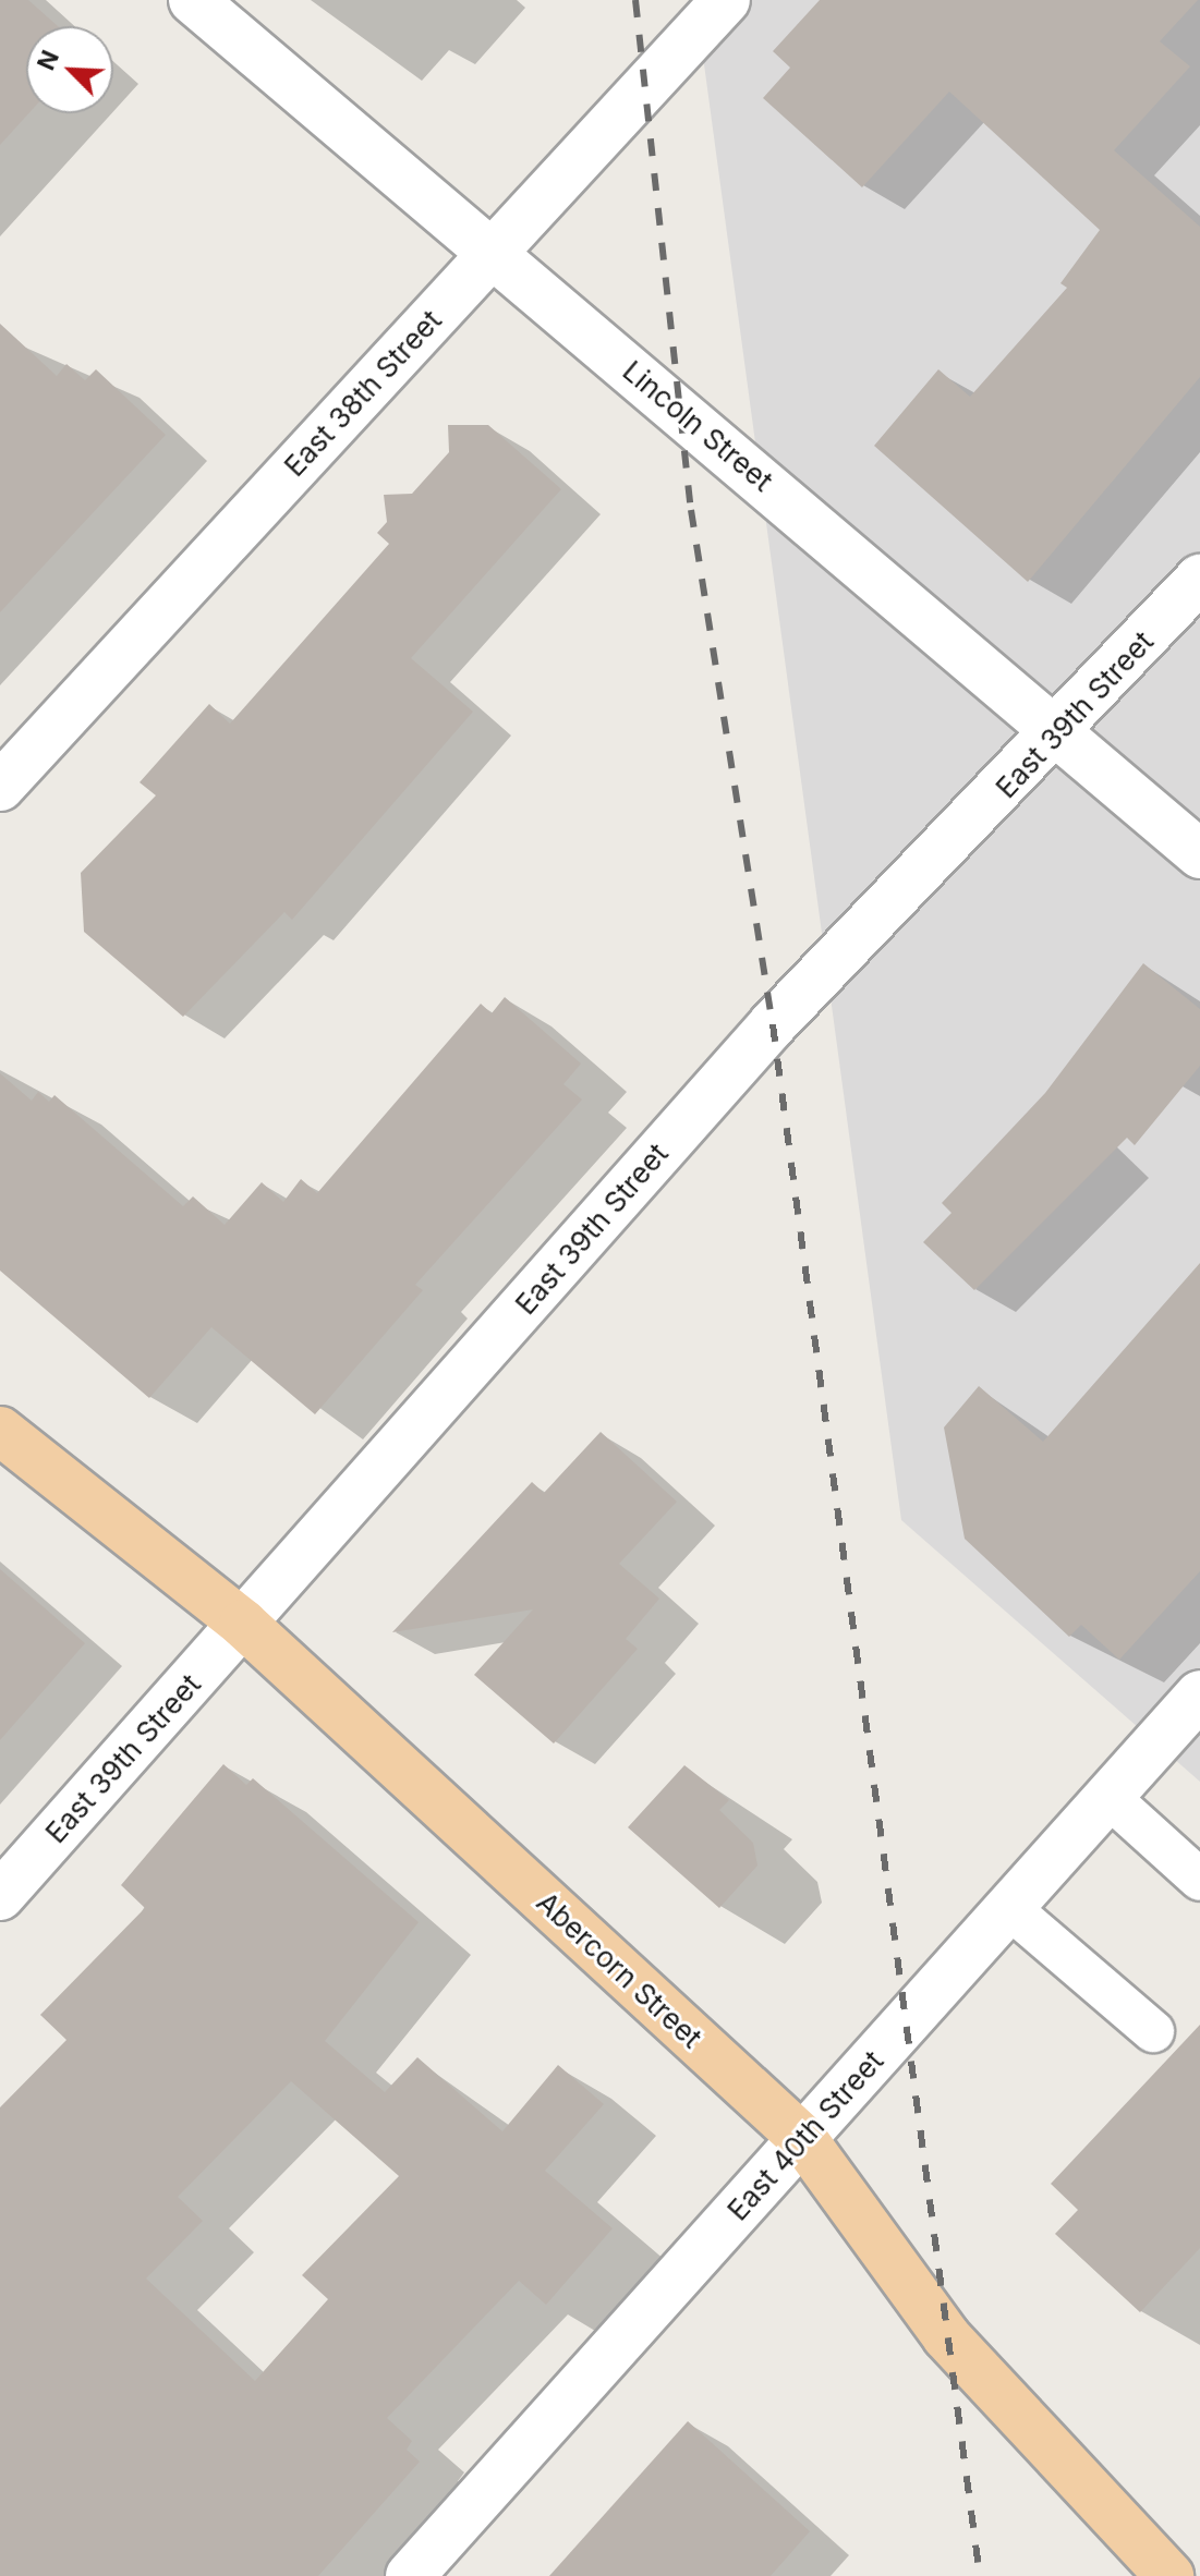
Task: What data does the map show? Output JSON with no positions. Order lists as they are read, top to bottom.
{
  "streets": {
    "main road": ["Abercorn Street"],
    "street": [
      "East 38th Street",
      "Lincoln Street",
      "East 39th Street",
      "East 40th Street"
    ]
  },
  "crossings": [
    ["East 38th Street", "Lincoln Street"],
    ["Lincoln Street", "East 39th Street"],
    ["East 39th Street", "Abercorn Street"],
    ["Abercorn Street", "East 40th Street"]
  ],
  "north": "top left"
}
